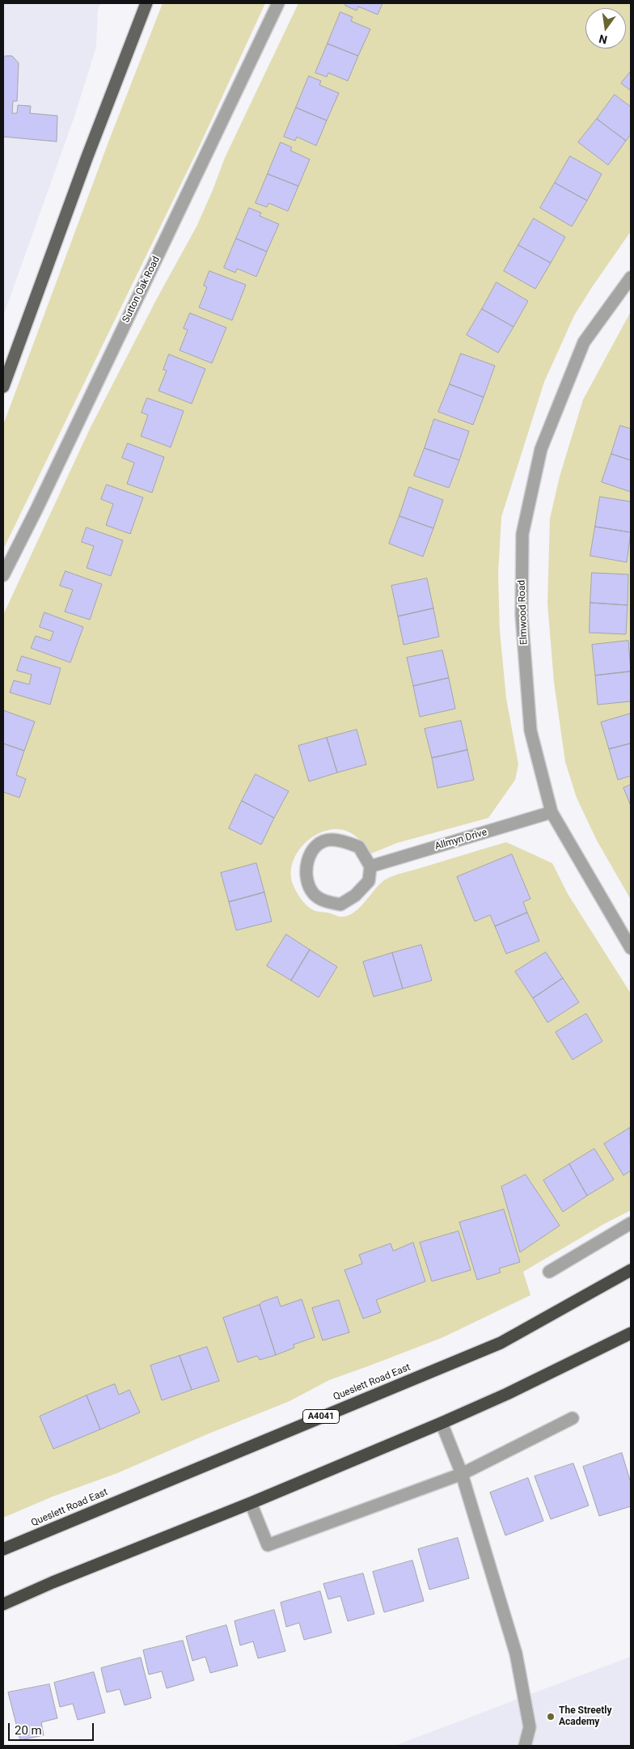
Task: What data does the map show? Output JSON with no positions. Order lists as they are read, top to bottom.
{
  "streets": {
    "highway": ["Queslett Road East", "A4041"],
    "street": ["Sutton Oak Road", "Elmwood Road", "Allmyn Drive"]
  },
  "crossings": [
    ["Elmwood Road", "Allmyn Drive"]
  ],
  "places": ["The Streetly Academy"],
  "scale_bar": "20 m",
  "north": "bottom"
}
